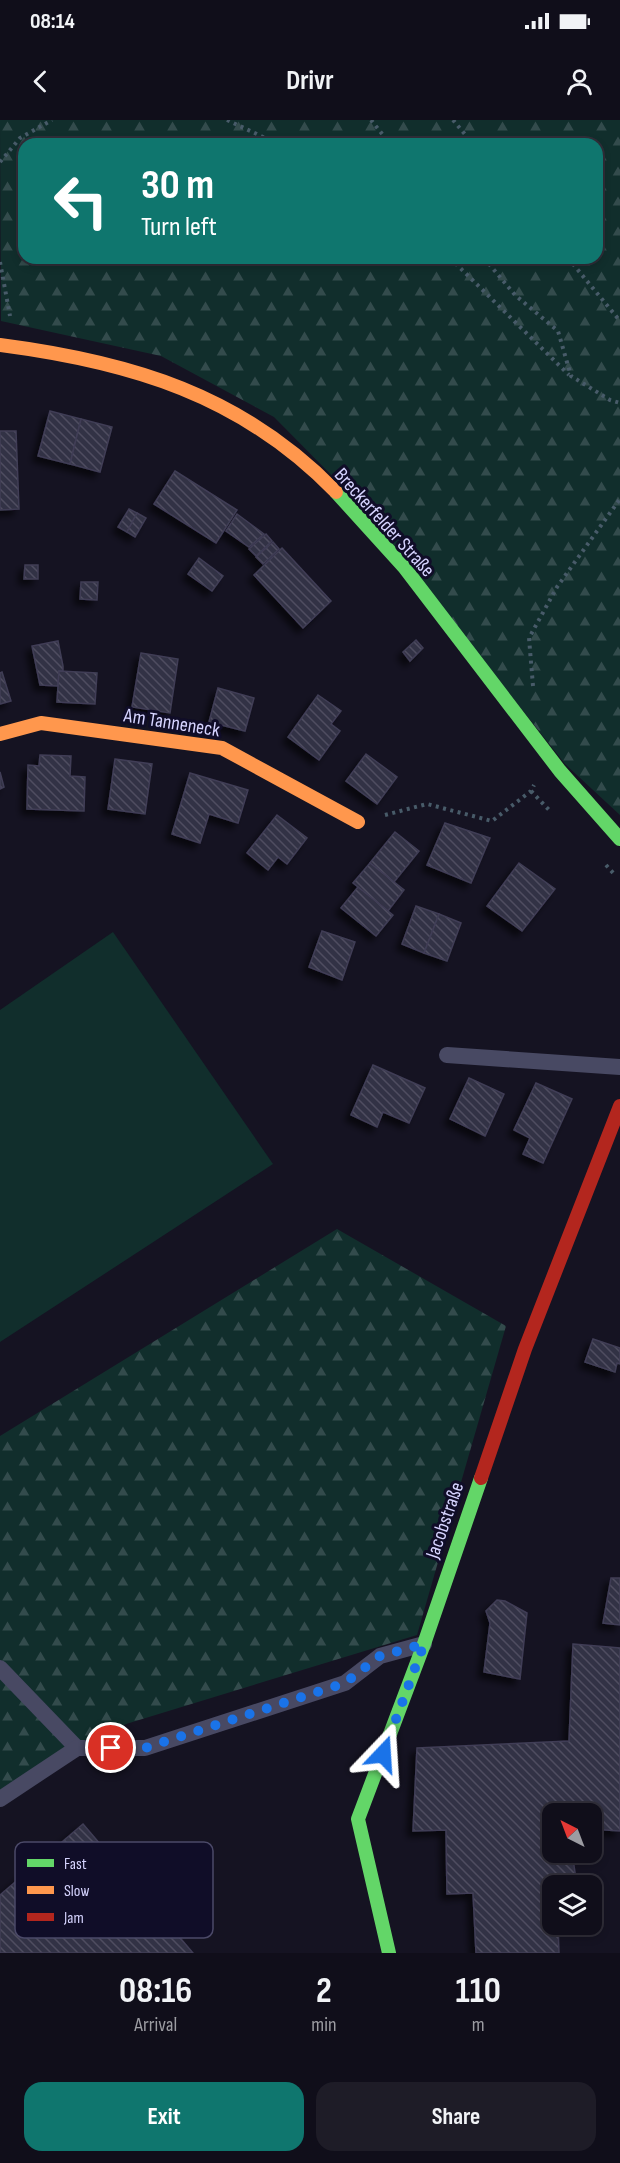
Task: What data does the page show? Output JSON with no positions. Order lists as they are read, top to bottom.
{
  "streets": {
    "street": ["Breckerfelder Straße", "Am Tanneneck", "Jacobstraße"]
  },
  "legend": ["Fast", "Slow", "Jam"],
  "north": "top left",
  "page": {
    "status": "08:14",
    "header": "Drivr",
    "turn": ["30 m", "Turn left"],
    "eta": [
      "08:16",
      "Arrival",
      "2",
      "min",
      "110",
      "m"
    ],
    "buttons": ["Exit", "Share"]
  }
}
